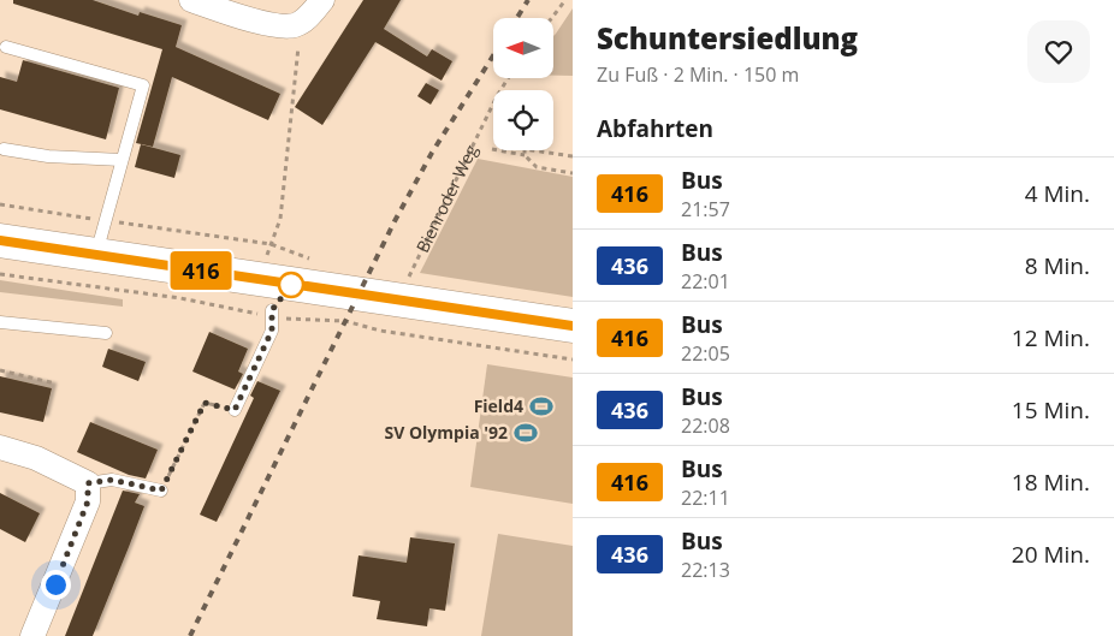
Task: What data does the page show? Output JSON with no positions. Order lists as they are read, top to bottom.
{
  "streets": {
    "path": ["Bienroder Weg"]
  },
  "places": {
    "sports": ["Field4", "SV Olympia '92"]
  },
  "lines": ["bus line 416"],
  "north": "left",
  "page": {
    "on_map": "416",
    "heading": [
      ["Schuntersiedlung", "Zu Fuß · 2 Min. · 150 m"],
      "Abfahrten"
    ],
    "list": [
      {
        "mark": "416",
        "name": "Bus",
        "note": "21:57",
        "value": "4 Min."
      },
      {
        "mark": "436",
        "name": "Bus",
        "note": "22:01",
        "value": "8 Min."
      },
      {
        "mark": "416",
        "name": "Bus",
        "note": "22:05",
        "value": "12 Min."
      },
      {
        "mark": "436",
        "name": "Bus",
        "note": "22:08",
        "value": "15 Min."
      },
      {
        "mark": "416",
        "name": "Bus",
        "note": "22:11",
        "value": "18 Min."
      },
      {
        "mark": "436",
        "name": "Bus",
        "note": "22:13",
        "value": "20 Min."
      }
    ]
  }
}
